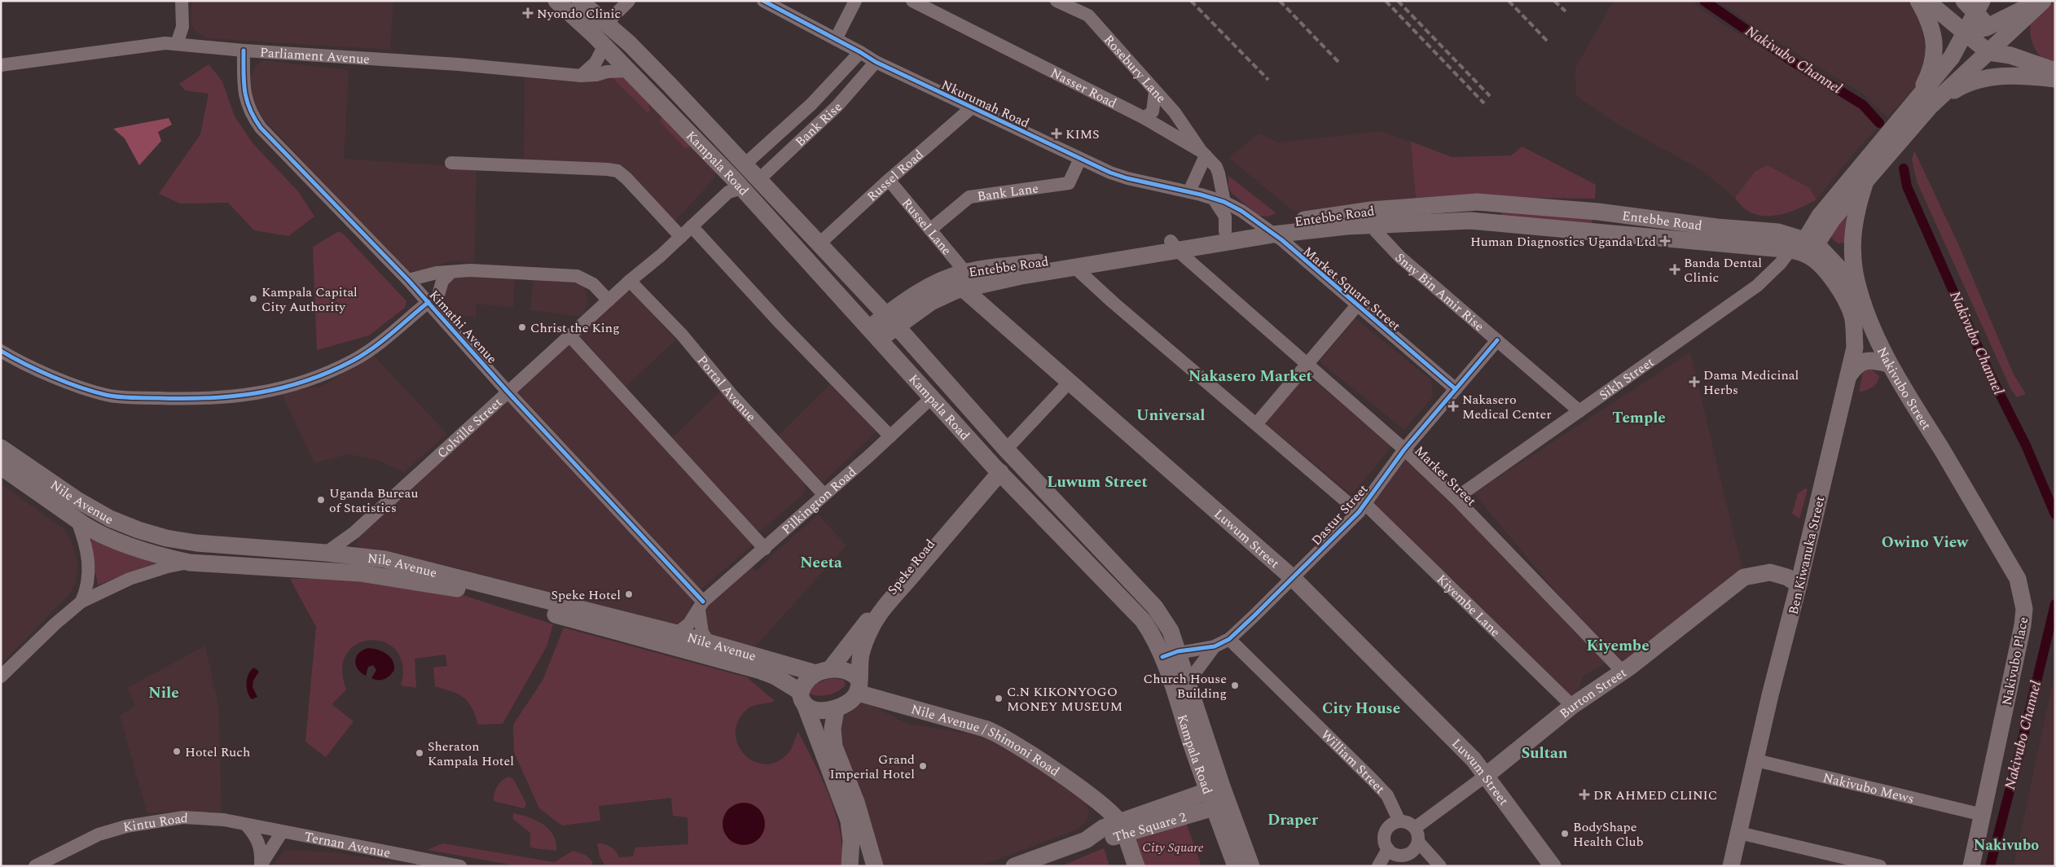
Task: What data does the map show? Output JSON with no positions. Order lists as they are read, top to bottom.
{
  "streets": {
    "main road": [
      "Kampala Road",
      "Entebbe Road",
      "Nakivubo Street",
      "Nile Avenue",
      "Luwum Street",
      "Ben Kiwanuka Street",
      "Speke Road",
      "Nakivubo Place",
      "Burton Street",
      "Nile Avenue / Shimoni Road",
      "The Square 2"
    ],
    "street": [
      "Parliament Avenue",
      "Rosebury Lane",
      "Nasser Road",
      "Nkurumah Road",
      "Bank Rise",
      "Russel Road",
      "Bank Lane",
      "Russel Lane",
      "Market Square Street",
      "Snay Bin Amir Rise",
      "Kimathi Avenue",
      "Sikh Street",
      "Portal Avenue",
      "Colville Street",
      "Market Street",
      "Pilkington Road",
      "Dastur Street",
      "Kiyembe Lane",
      "William Street",
      "Nakivubo Mews",
      "Kintu Road",
      "Ternan Avenue"
    ]
  },
  "crossings": [
    ["Parliament Avenue", "Kampala Road"],
    ["Parliament Avenue", "Kimathi Avenue"],
    ["Rosebury Lane", "Nasser Road"],
    ["Nasser Road", "Nkurumah Road"],
    ["Nasser Road", "Market Square Street"],
    ["Nkurumah Road", "Bank Rise"],
    ["Nkurumah Road", "Russel Road"],
    ["Nkurumah Road", "Bank Lane"],
    ["Nkurumah Road", "Market Square Street"],
    ["Bank Rise", "Kampala Road"],
    ["Kampala Road", "Russel Road"],
    ["Kampala Road", "Entebbe Road"],
    ["Kampala Road", "Colville Street"],
    ["Kampala Road", "Pilkington Road"],
    ["Kampala Road", "Dastur Street"],
    ["Kampala Road", "Speke Road"],
    ["Kampala Road", "The Square 2"],
    ["Russel Road", "Russel Lane"],
    ["Bank Lane", "Russel Lane"],
    ["Entebbe Road", "Russel Lane"],
    ["Entebbe Road", "Market Square Street"],
    ["Entebbe Road", "Snay Bin Amir Rise"],
    ["Entebbe Road", "Sikh Street"],
    ["Entebbe Road", "Market Street"],
    ["Entebbe Road", "Luwum Street"],
    ["Entebbe Road", "Ben Kiwanuka Street"],
    ["Entebbe Road", "Kiyembe Lane"],
    ["Market Square Street", "Dastur Street"],
    ["Snay Bin Amir Rise", "Sikh Street"],
    ["Snay Bin Amir Rise", "Dastur Street"],
    ["Kimathi Avenue", "Colville Street"],
    ["Kimathi Avenue", "Pilkington Road"],
    ["Sikh Street", "Market Street"],
    ["Sikh Street", "Ben Kiwanuka Street"],
    ["Portal Avenue", "Colville Street"],
    ["Portal Avenue", "Pilkington Road"],
    ["Nakivubo Street", "Nakivubo Place"],
    ["Colville Street", "Nile Avenue"],
    ["Market Street", "Dastur Street"],
    ["Market Street", "Burton Street"],
    ["Nile Avenue", "Speke Road"],
    ["Nile Avenue", "Nile Avenue / Shimoni Road"],
    ["Dastur Street", "Luwum Street"],
    ["Dastur Street", "Kiyembe Lane"],
    ["Dastur Street", "William Street"],
    ["Luwum Street", "Burton Street"],
    ["Ben Kiwanuka Street", "Burton Street"],
    ["Ben Kiwanuka Street", "Nakivubo Mews"],
    ["Speke Road", "Nile Avenue / Shimoni Road"],
    ["Kiyembe Lane", "Burton Street"],
    ["Nakivubo Place", "Nakivubo Mews"],
    ["Burton Street", "William Street"],
    ["Nile Avenue / Shimoni Road", "The Square 2"],
    ["Kintu Road", "Ternan Avenue"]
  ],
  "districts": [
    "Nakasero Market",
    "Universal",
    "Temple",
    "Luwum Street",
    "Owino View",
    "Neeta",
    "Kiyembe",
    "Nile",
    "City House",
    "Sultan",
    "Draper",
    "Nakivubo"
  ],
  "water": ["Nakivubo Channel"],
  "parks": ["City Square"],
  "places": {
    "health": [
      "Nyondo Clinic",
      "KIMS",
      "Human Diagnostics Uganda Ltd",
      "Banda Dental Clinic",
      "Dama Medicinal Herbs",
      "Nakasero Medical Center",
      "DR AHMED CLINIC"
    ],
    "other": [
      "Kampala Capital City Authority",
      "Christ the King",
      "Uganda Bureau of Statistics",
      "Speke Hotel",
      "Church House Building",
      "C.N KIKONYOGO MONEY MUSEUM",
      "Hotel Ruch",
      "Sheraton Kampala Hotel",
      "Grand Imperial Hotel",
      "BodyShape Health Club"
    ]
  }
}
